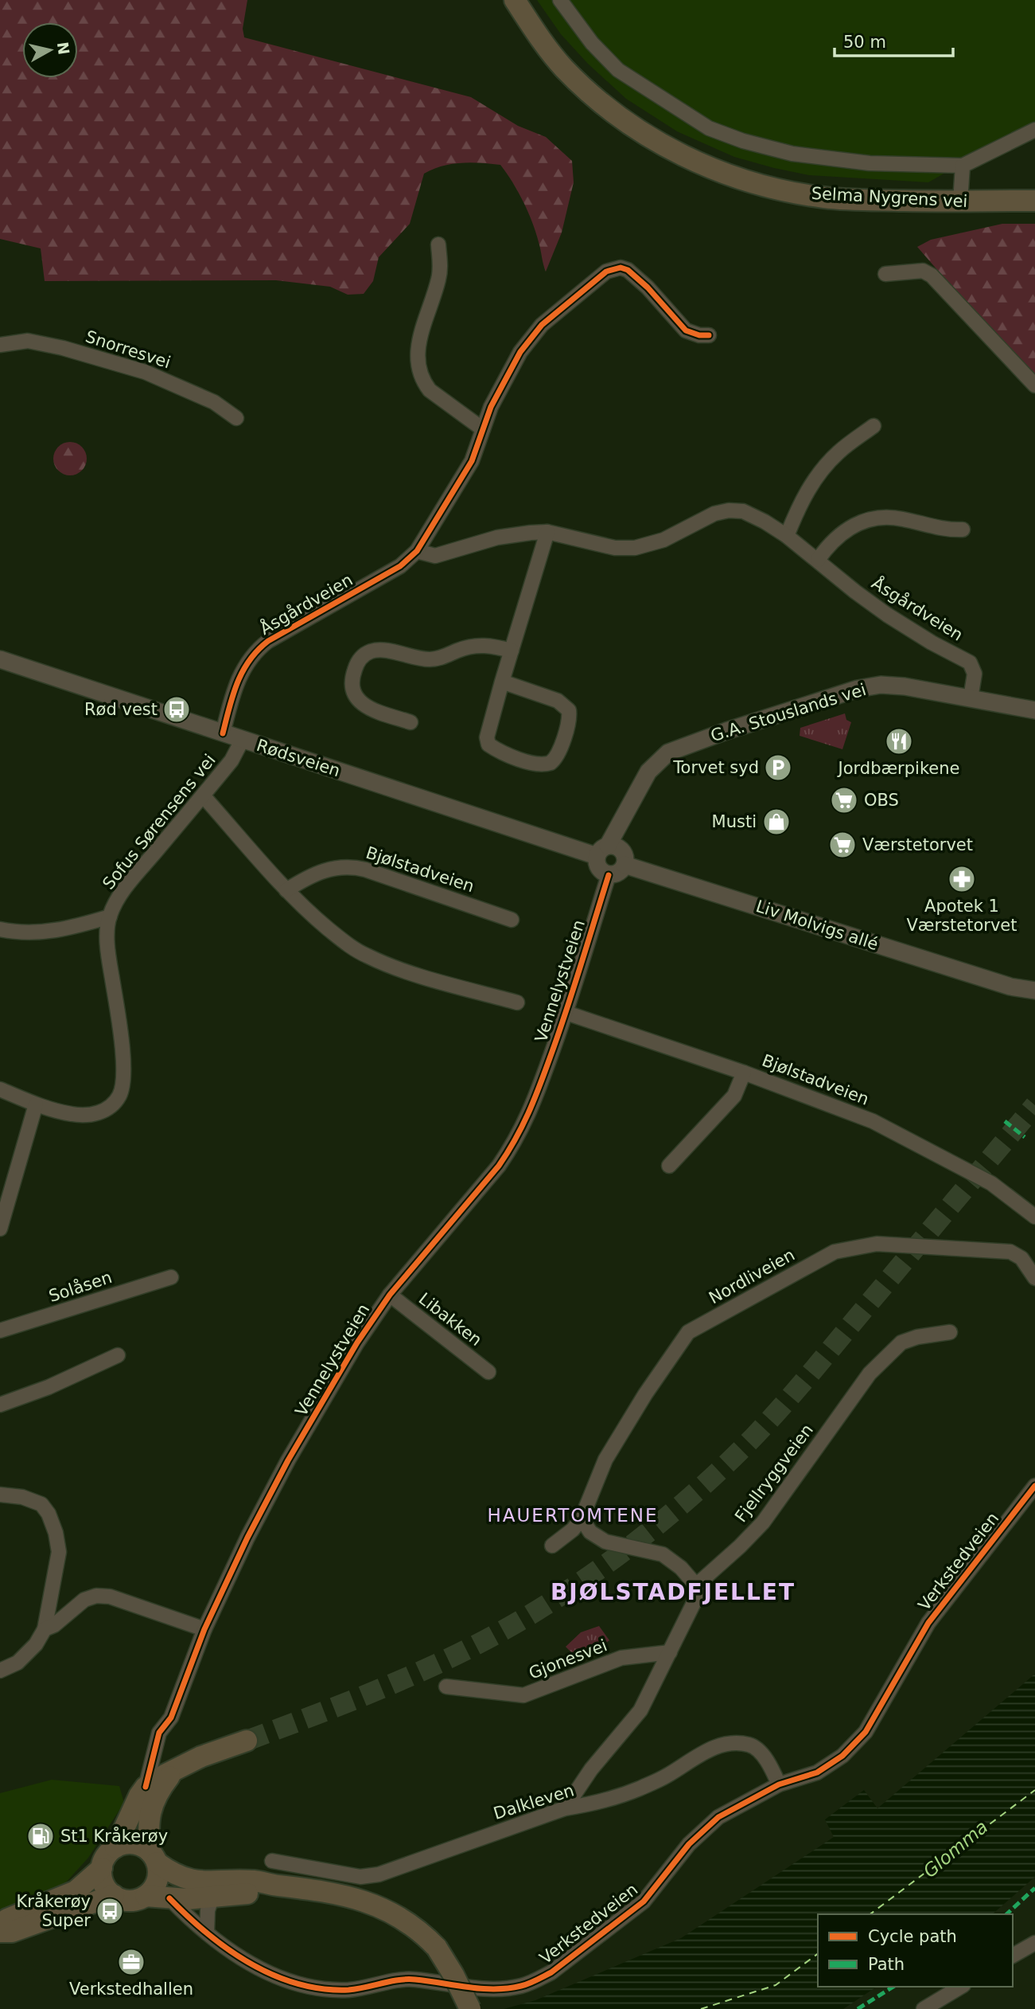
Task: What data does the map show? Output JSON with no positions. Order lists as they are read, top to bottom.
{
  "streets": {
    "main road": ["Selma Nygrens vei"],
    "street": [
      "Snorresvei",
      "Åsgårdveien",
      "G.A. Stouslands vei",
      "Rødsveien",
      "Sofus Sørensens vei",
      "Bjølstadveien",
      "Liv Molvigs allé",
      "Vennelystveien",
      "Nordliveien",
      "Solåsen",
      "Libakken",
      "Fjellryggveien",
      "Verkstedveien",
      "Gjonesvei",
      "Dalkleven"
    ]
  },
  "crossings": [
    ["Åsgårdveien", "G.A. Stouslands vei"],
    ["Åsgårdveien", "Rødsveien"],
    ["G.A. Stouslands vei", "Rødsveien"],
    ["G.A. Stouslands vei", "Liv Molvigs allé"],
    ["Rødsveien", "Sofus Sørensens vei"],
    ["Rødsveien", "Liv Molvigs allé"],
    ["Bjølstadveien", "Vennelystveien"],
    ["Vennelystveien", "Libakken"],
    ["Verkstedveien", "Dalkleven"]
  ],
  "districts": ["HAUERTOMTENE", "BJØLSTADFJELLET"],
  "water": ["Glomma"],
  "places": {
    "bus stop": ["Rød vest", "Kråkerøy Super"],
    "restaurant": ["Jordbærpikene"],
    "parking": ["Torvet syd"],
    "supermarket": ["OBS", "Værstetorvet"],
    "shop": ["Musti"],
    "pharmacy": ["Apotek 1 Værstetorvet"],
    "fuel station": ["St1 Kråkerøy"],
    "office": ["Verkstedhallen"]
  },
  "legend": ["Cycle path", "Path"],
  "scale_bar": "50 m",
  "north": "right"
}
